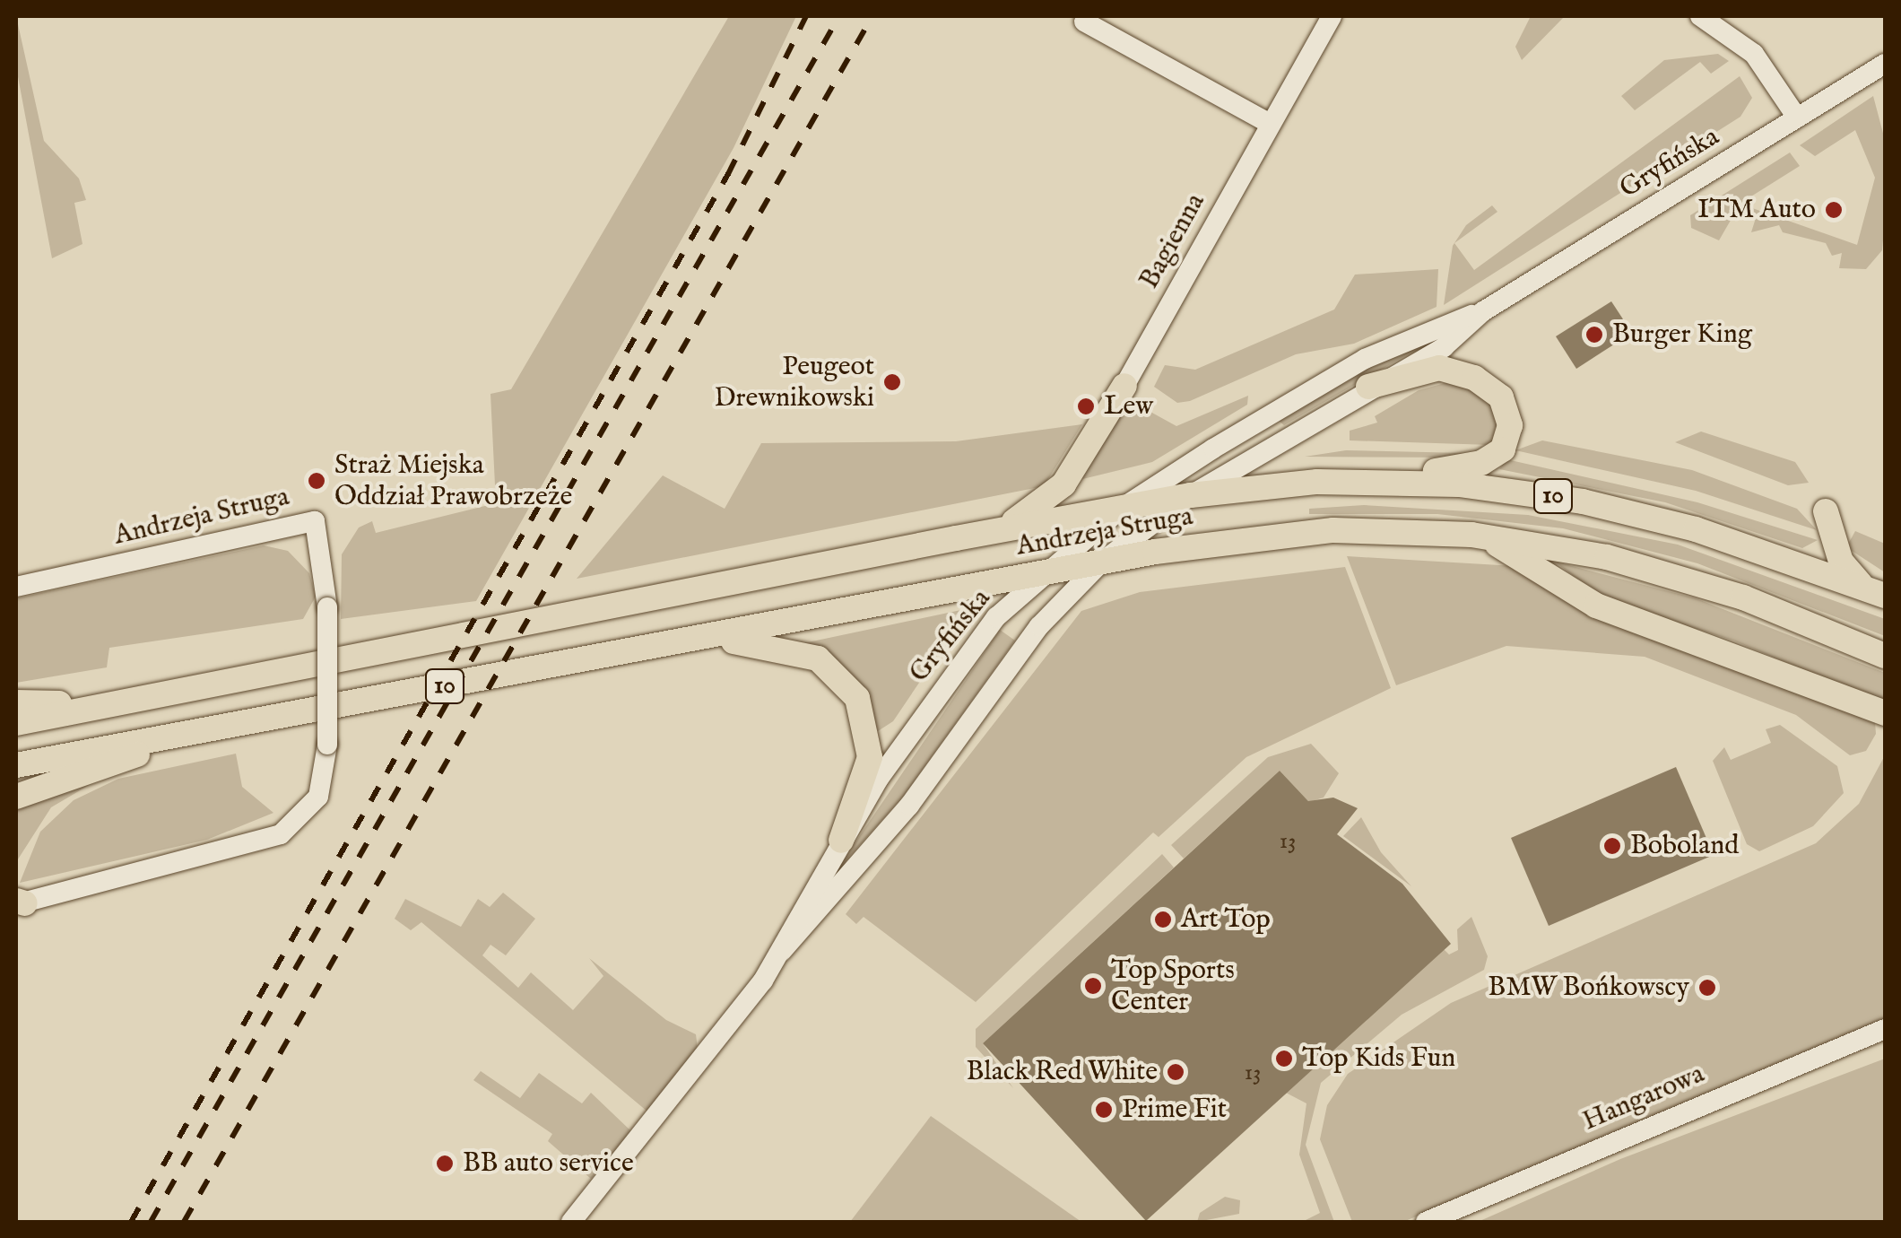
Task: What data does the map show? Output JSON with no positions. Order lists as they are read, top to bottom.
{
  "streets": {
    "main road": ["10", "Andrzeja Struga"],
    "street": ["Gryfińska", "Bagienna", "Hangarowa"]
  },
  "crossings": [
    ["Gryfińska", "Andrzeja Struga"]
  ],
  "places": [
    "ITM Auto",
    "Burger King",
    "Peugeot Drewnikowski",
    "Lew",
    "Straż Miejska Oddział Prawobrzeże",
    "Boboland",
    "Art Top",
    "Top Sports Center",
    "BMW Bońkowscy",
    "Top Kids Fun",
    "Black Red White",
    "Prime Fit",
    "BB auto service"
  ],
  "house_numbers": ["13", "13"]
}
